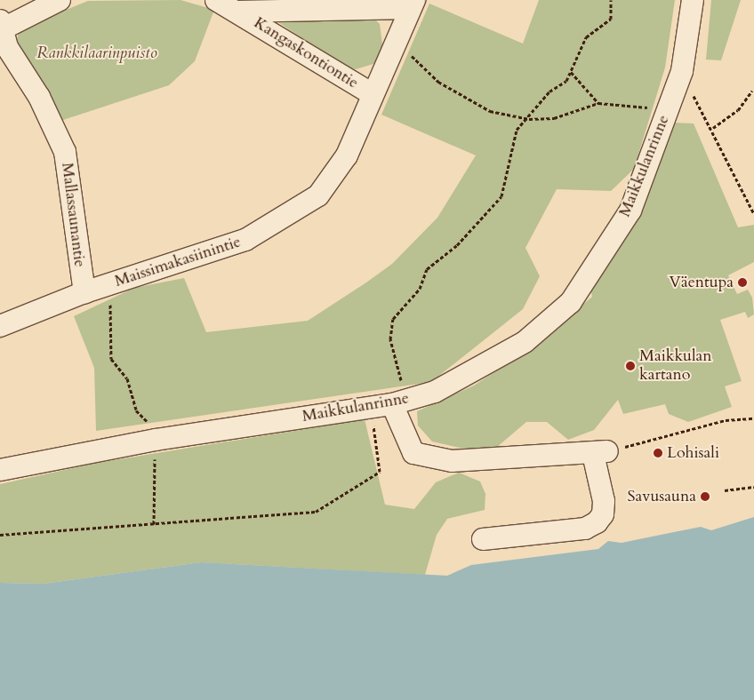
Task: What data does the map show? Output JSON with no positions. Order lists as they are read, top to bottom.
{
  "streets": {
    "street": [
      "Kangaskontiontie",
      "Maikkulanrinne",
      "Mallassaunantie",
      "Maissimakasiinintie"
    ]
  },
  "crossings": [
    ["Kangaskontiontie", "Maissimakasiinintie"],
    ["Mallassaunantie", "Maissimakasiinintie"]
  ],
  "parks": ["Rankkilaarinpuisto"],
  "places": [
    "Väentupa",
    "Maikkulan kartano",
    "Lohisali",
    "Savusauna"
  ]
}
